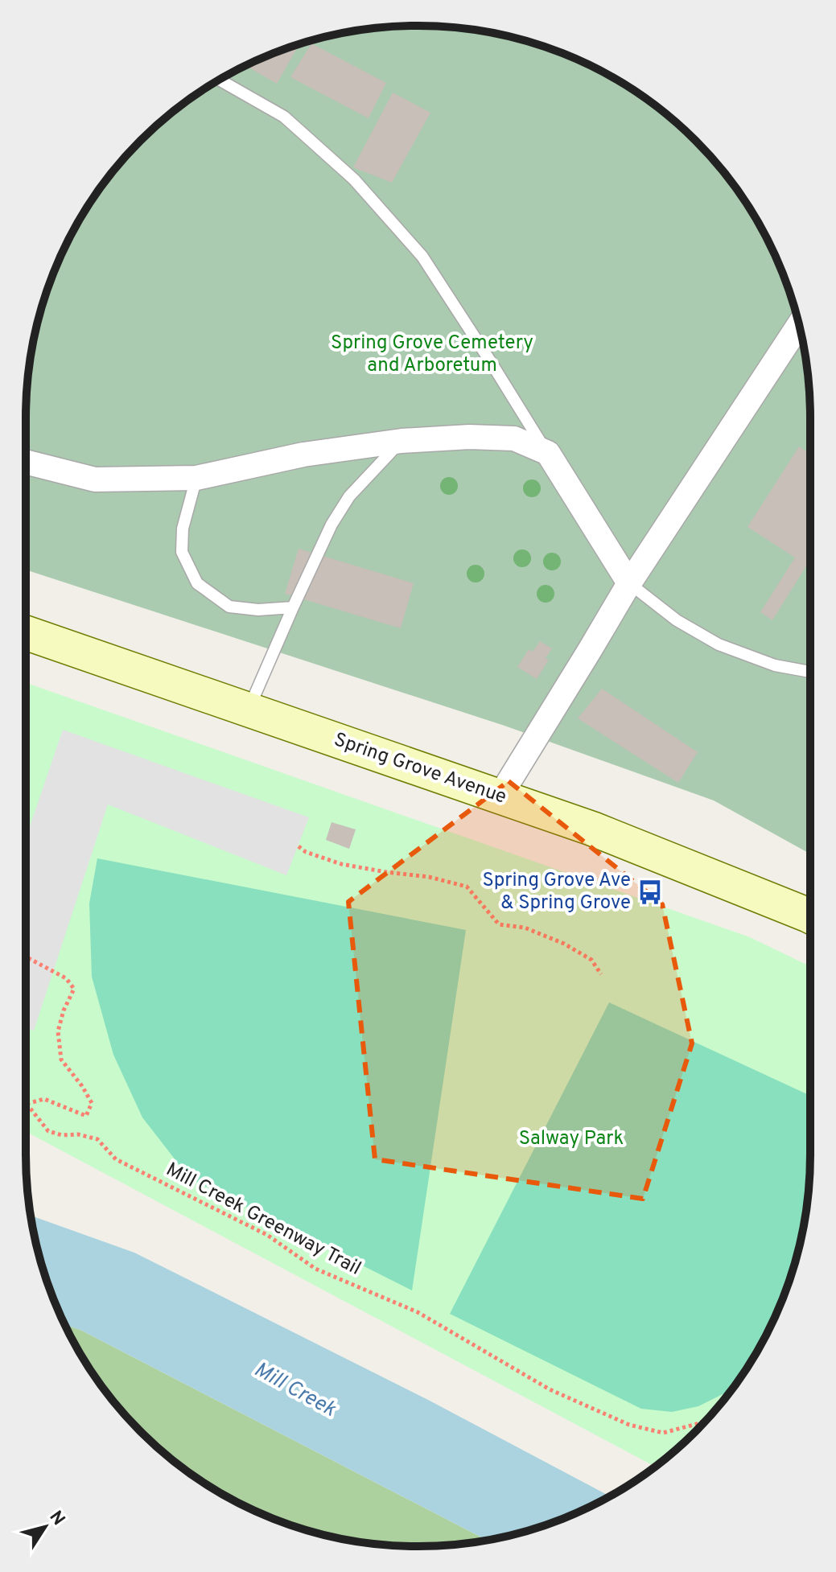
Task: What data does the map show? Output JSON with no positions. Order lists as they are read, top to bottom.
{
  "streets": {
    "main road": ["Spring Grove Avenue"],
    "path": ["Mill Creek Greenway Trail"]
  },
  "water": ["Mill Creek"],
  "parks": ["Spring Grove Cemetery and Arboretum", "Salway Park"],
  "places": {
    "bus stop": ["Spring Grove Ave & Spring Grove"]
  },
  "north": "top right"
}
